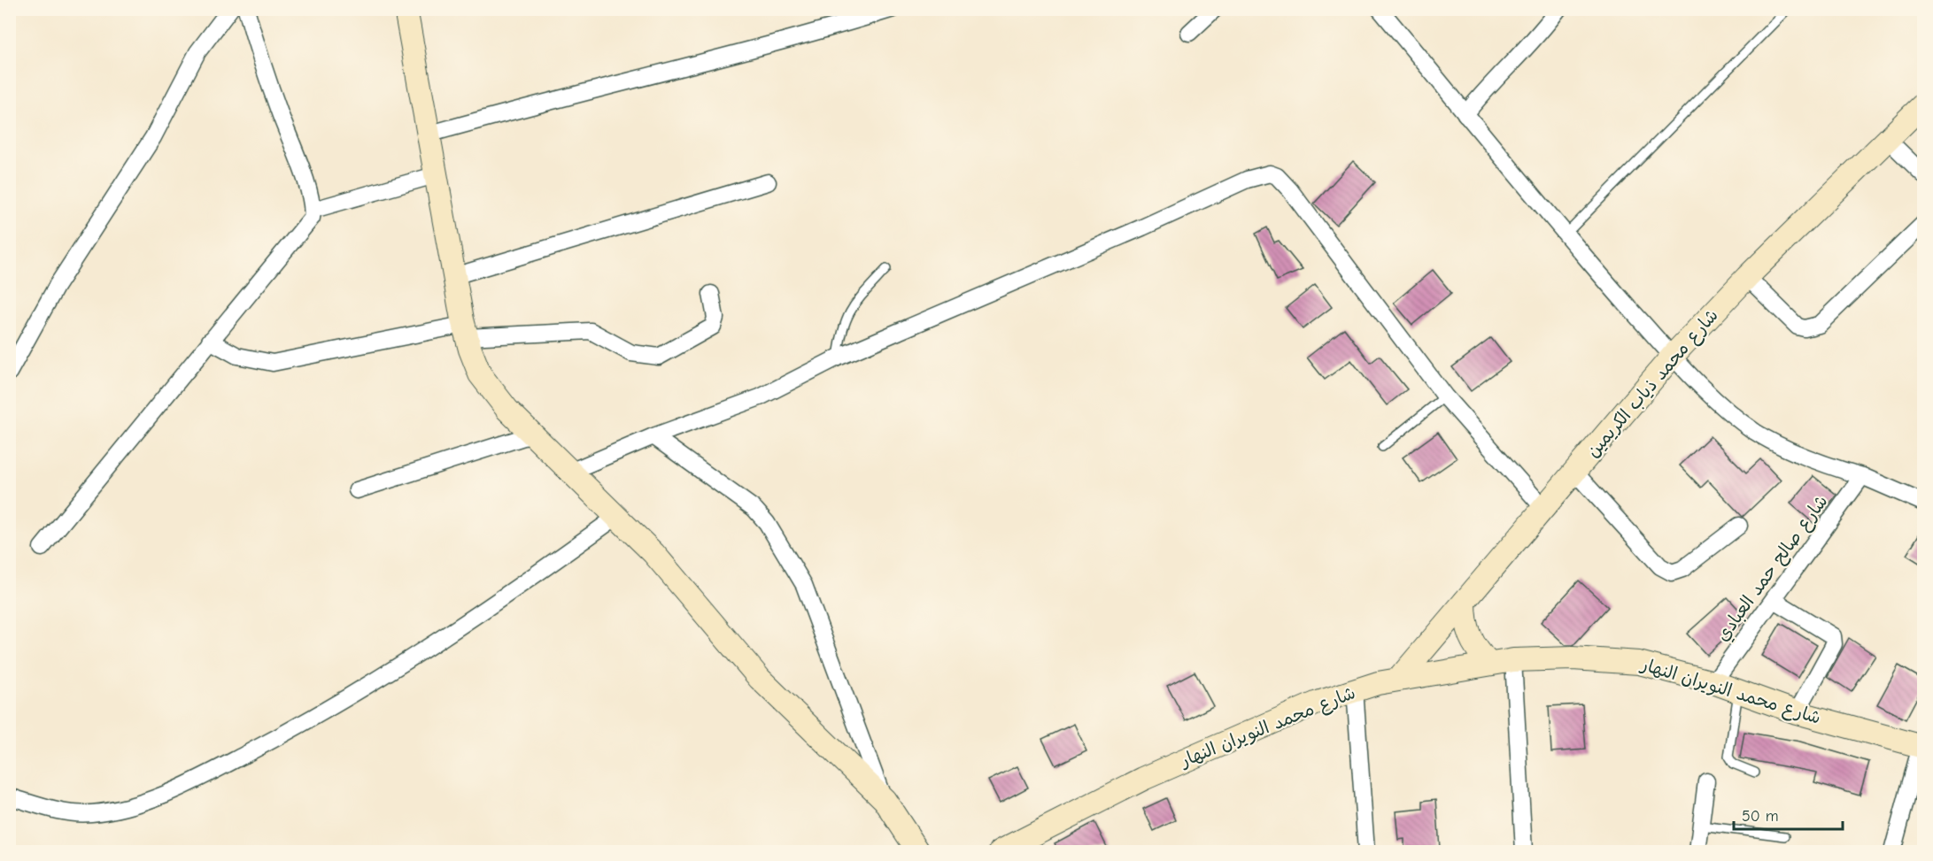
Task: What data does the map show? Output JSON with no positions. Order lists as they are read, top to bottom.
{
  "streets": {
    "street": ["شارع محمد ذياب الكريمين", "شارع صالح حمد العبادي", "شارع محمد النويران النهار"]
  },
  "crossings": [
    ["شارع محمد ذياب الكريمين", "شارع محمد النويران النهار"],
    ["شارع صالح حمد العبادي", "شارع محمد النويران النهار"]
  ],
  "scale_bar": "50 m"
}
